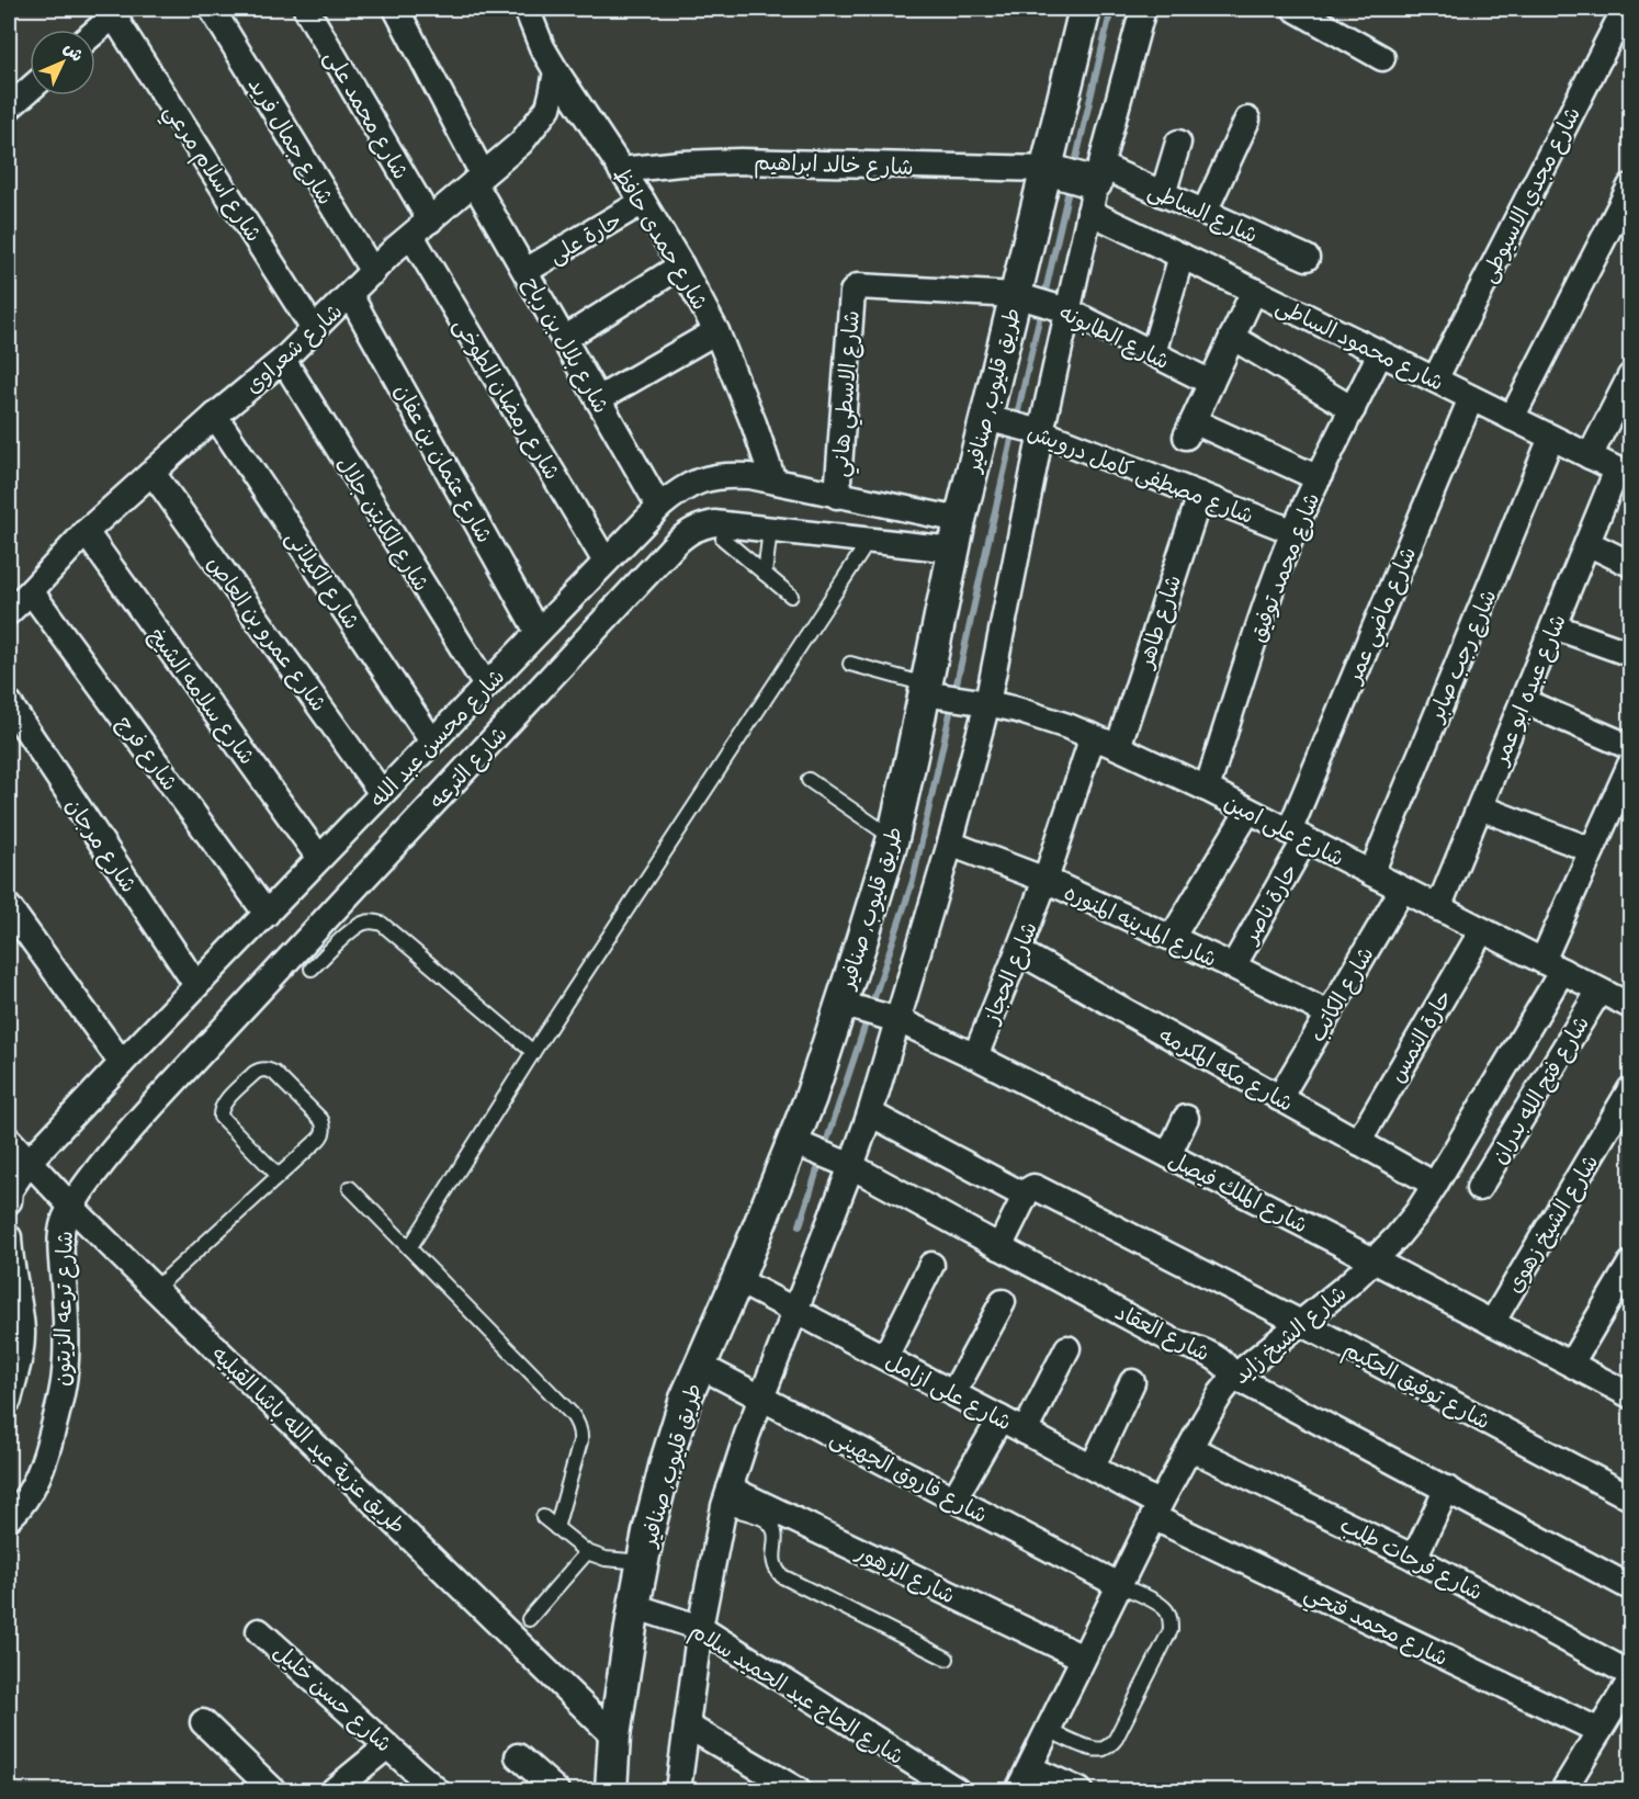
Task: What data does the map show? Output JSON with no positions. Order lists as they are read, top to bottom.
{
  "streets": {
    "street": [
      "شارع محمد على",
      "شارع جمال فريد",
      "شارع خالد ابراهيم",
      "شارع اسلام مرعي",
      "شارع مجدي الاسيوطى",
      "شارع الساطى",
      "حارة على",
      "شارع حمدى حافظ",
      "شارع الطابونه",
      "شارع محمود الساطى",
      "شارع بلال بن رباح",
      "شارع شعراوى",
      "طريق قليوب, صنافير",
      "شارع الاسطي هاني",
      "شارع رمضان الطوخى",
      "شارع عثمان بن عفان",
      "شارع مصطفى كامل درويش",
      "شارع الكابتن جلال",
      "شارع محمد توفيق",
      "شارع الكيلانى",
      "شارع ماضي عمر",
      "شارع طاهر",
      "شارع عمرو بن العاص",
      "شارع رجب صابر",
      "شارع عبده ابو عمر",
      "شارع سلامه الشيخ",
      "شارع محسن عبد الله",
      "شارع فرج",
      "شارع الترعه",
      "شارع على امين",
      "شارع مرجان",
      "حارة ناصر",
      "شارع المدينه المنوره",
      "شارع الحجاز",
      "شارع الكاتب",
      "حارة النمس",
      "شارع مكه المكرمه",
      "شارع فتح الله بدران",
      "شارع الملك فيصل",
      "شارع الشيخ زهوى",
      "شارع ترعه الزيتون",
      "شارع العقاد",
      "شارع الشيخ زايد",
      "شارع توفيق الحكيم",
      "شارع على ازامل",
      "طريق عزبة عبد الله باشا القبليه",
      "شارع فاروق الجهينى",
      "شارع فرحات طلب",
      "شارع الزهور",
      "شارع محمد فتحي",
      "شارع الحاج عبد الحميد سلام",
      "شارع حسن خليل"
    ]
  },
  "crossings": [
    ["شارع محمد على", "شارع شعراوى"],
    ["شارع محمد على", "شارع رمضان الطوخى"],
    ["شارع جمال فريد", "شارع شعراوى"],
    ["شارع خالد ابراهيم", "شارع حمدى حافظ"],
    ["شارع خالد ابراهيم", "طريق قليوب, صنافير"],
    ["شارع اسلام مرعي", "شارع شعراوى"],
    ["شارع مجدي الاسيوطى", "شارع محمود الساطى"],
    ["شارع الساطى", "شارع محمود الساطى"],
    ["حارة على", "شارع حمدى حافظ"],
    ["حارة على", "شارع بلال بن رباح"],
    ["شارع حمدى حافظ", "شارع شعراوى"],
    ["شارع حمدى حافظ", "شارع محسن عبد الله"],
    ["شارع الطابونه", "طريق قليوب, صنافير"],
    ["شارع الطابونه", "شارع الاسطي هاني"],
    ["شارع محمود الساطى", "شارع محمد توفيق"],
    ["شارع محمود الساطى", "شارع ماضي عمر"],
    ["شارع محمود الساطى", "شارع رجب صابر"],
    ["شارع محمود الساطى", "شارع عبده ابو عمر"],
    ["شارع بلال بن رباح", "شارع شعراوى"],
    ["شارع بلال بن رباح", "شارع محسن عبد الله"],
    ["شارع شعراوى", "شارع رمضان الطوخى"],
    ["شارع شعراوى", "شارع عثمان بن عفان"],
    ["شارع شعراوى", "شارع الكابتن جلال"],
    ["شارع شعراوى", "شارع الكيلانى"],
    ["شارع شعراوى", "شارع عمرو بن العاص"],
    ["شارع شعراوى", "شارع سلامه الشيخ"],
    ["شارع شعراوى", "شارع فرج"],
    ["طريق قليوب, صنافير", "شارع مصطفى كامل درويش"],
    ["طريق قليوب, صنافير", "شارع محسن عبد الله"],
    ["طريق قليوب, صنافير", "شارع الترعه"],
    ["طريق قليوب, صنافير", "شارع على امين"],
    ["طريق قليوب, صنافير", "شارع الملك فيصل"],
    ["طريق قليوب, صنافير", "شارع العقاد"],
    ["طريق قليوب, صنافير", "شارع على ازامل"],
    ["طريق قليوب, صنافير", "طريق عزبة عبد الله باشا القبليه"],
    ["طريق قليوب, صنافير", "شارع فاروق الجهينى"],
    ["طريق قليوب, صنافير", "شارع الحاج عبد الحميد سلام"],
    ["شارع الاسطي هاني", "شارع محسن عبد الله"],
    ["شارع رمضان الطوخى", "شارع محسن عبد الله"],
    ["شارع عثمان بن عفان", "شارع محسن عبد الله"],
    ["شارع مصطفى كامل درويش", "شارع محمد توفيق"],
    ["شارع مصطفى كامل درويش", "شارع طاهر"],
    ["شارع الكابتن جلال", "شارع محسن عبد الله"],
    ["شارع محمد توفيق", "شارع على امين"],
    ["شارع الكيلانى", "شارع محسن عبد الله"],
    ["شارع ماضي عمر", "شارع على امين"],
    ["شارع ماضي عمر", "حارة ناصر"],
    ["شارع طاهر", "شارع على امين"],
    ["شارع عمرو بن العاص", "شارع محسن عبد الله"],
    ["شارع رجب صابر", "شارع على امين"],
    ["شارع عبده ابو عمر", "شارع على امين"],
    ["شارع سلامه الشيخ", "شارع محسن عبد الله"],
    ["شارع محسن عبد الله", "شارع فرج"],
    ["شارع محسن عبد الله", "شارع الترعه"],
    ["شارع محسن عبد الله", "شارع مرجان"],
    ["شارع محسن عبد الله", "طريق عزبة عبد الله باشا القبليه"],
    ["شارع الترعه", "شارع ترعه الزيتون"],
    ["شارع الترعه", "طريق عزبة عبد الله باشا القبليه"],
    ["شارع على امين", "حارة ناصر"],
    ["شارع على امين", "شارع الحجاز"],
    ["شارع على امين", "شارع الكاتب"],
    ["شارع على امين", "حارة النمس"],
    ["شارع على امين", "شارع فتح الله بدران"],
    ["شارع على امين", "شارع الشيخ زايد"],
    ["حارة ناصر", "شارع المدينه المنوره"],
    ["شارع المدينه المنوره", "شارع الحجاز"],
    ["شارع المدينه المنوره", "شارع الكاتب"],
    ["شارع الحجاز", "شارع مكه المكرمه"],
    ["شارع الحجاز", "شارع الملك فيصل"],
    ["شارع الكاتب", "شارع مكه المكرمه"],
    ["حارة النمس", "شارع مكه المكرمه"],
    ["شارع مكه المكرمه", "شارع الشيخ زايد"],
    ["شارع الملك فيصل", "شارع الشيخ زهوى"],
    ["شارع الملك فيصل", "شارع الشيخ زايد"],
    ["شارع ترعه الزيتون", "طريق عزبة عبد الله باشا القبليه"],
    ["شارع العقاد", "شارع الشيخ زايد"],
    ["شارع الشيخ زايد", "شارع توفيق الحكيم"],
    ["شارع الشيخ زايد", "شارع على ازامل"],
    ["شارع الشيخ زايد", "شارع فاروق الجهينى"],
    ["شارع الشيخ زايد", "شارع فرحات طلب"],
    ["شارع الشيخ زايد", "شارع الزهور"],
    ["شارع الشيخ زايد", "شارع محمد فتحي"],
    ["شارع على ازامل", "شارع محمد فتحي"]
  ],
  "north": "top right"
}
